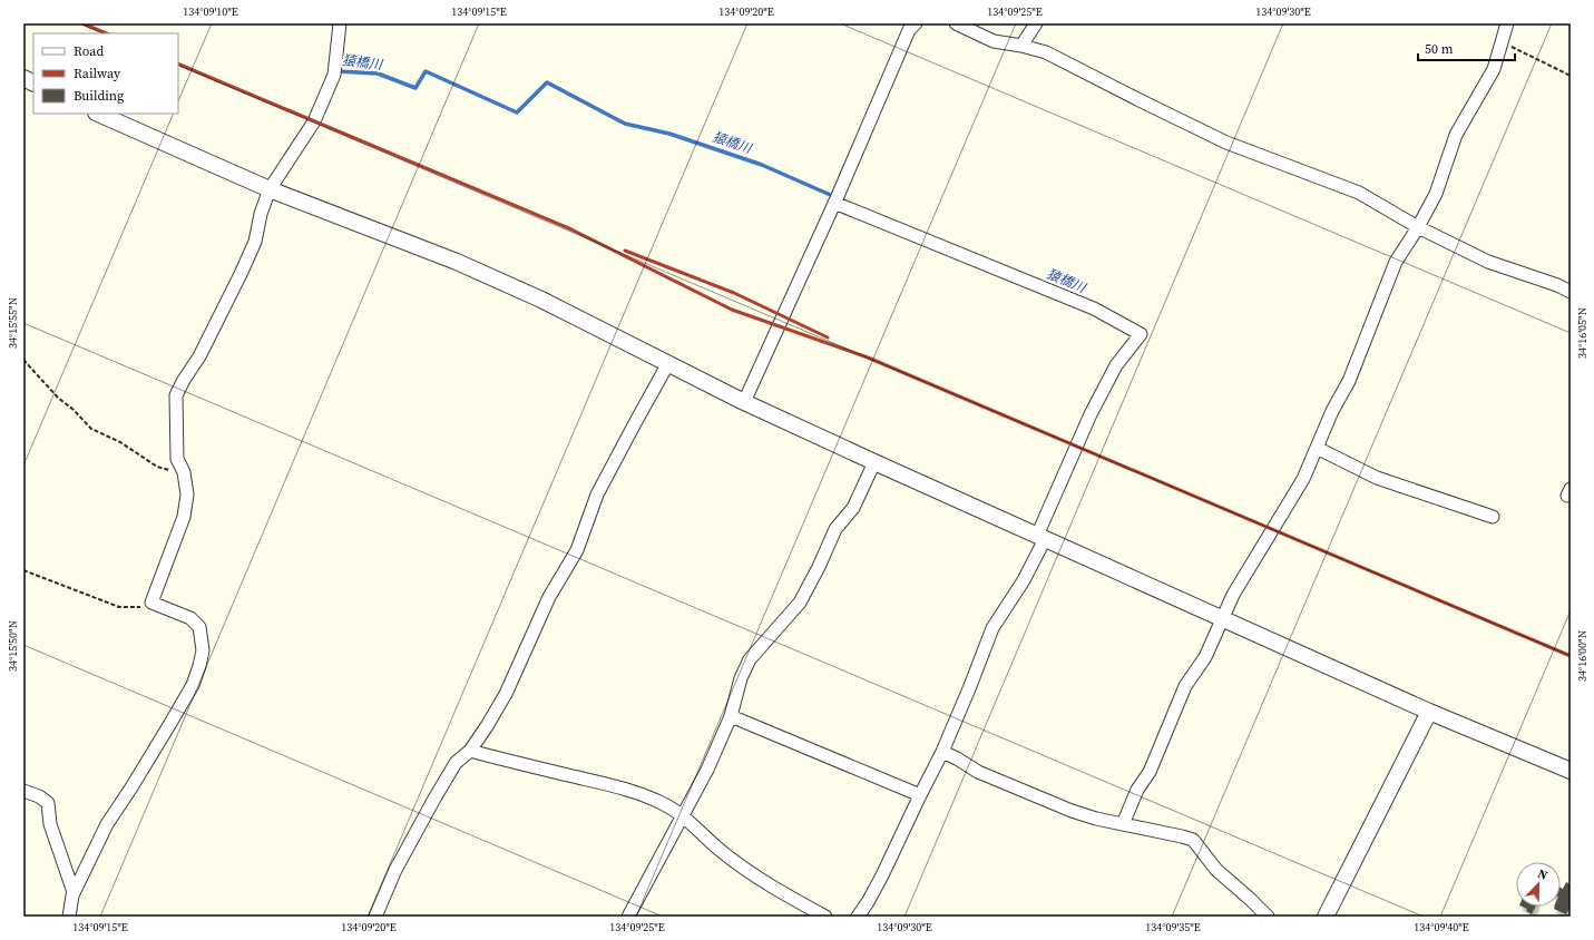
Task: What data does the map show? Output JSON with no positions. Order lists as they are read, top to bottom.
{
  "water": ["猿橋川"],
  "legend": ["Road", "Railway", "Building"],
  "scale_bar": "50 m",
  "north": "top right",
  "coordinates": [
    "134°09'10\"E",
    "134°09'15\"E",
    "134°09'20\"E",
    "134°09'25\"E",
    "134°09'30\"E",
    "34°15'55\"N",
    "34°16'05\"N",
    "34°15'50\"N",
    "34°16'00\"N",
    "134°09'35\"E",
    "134°09'40\"E"
  ]
}
